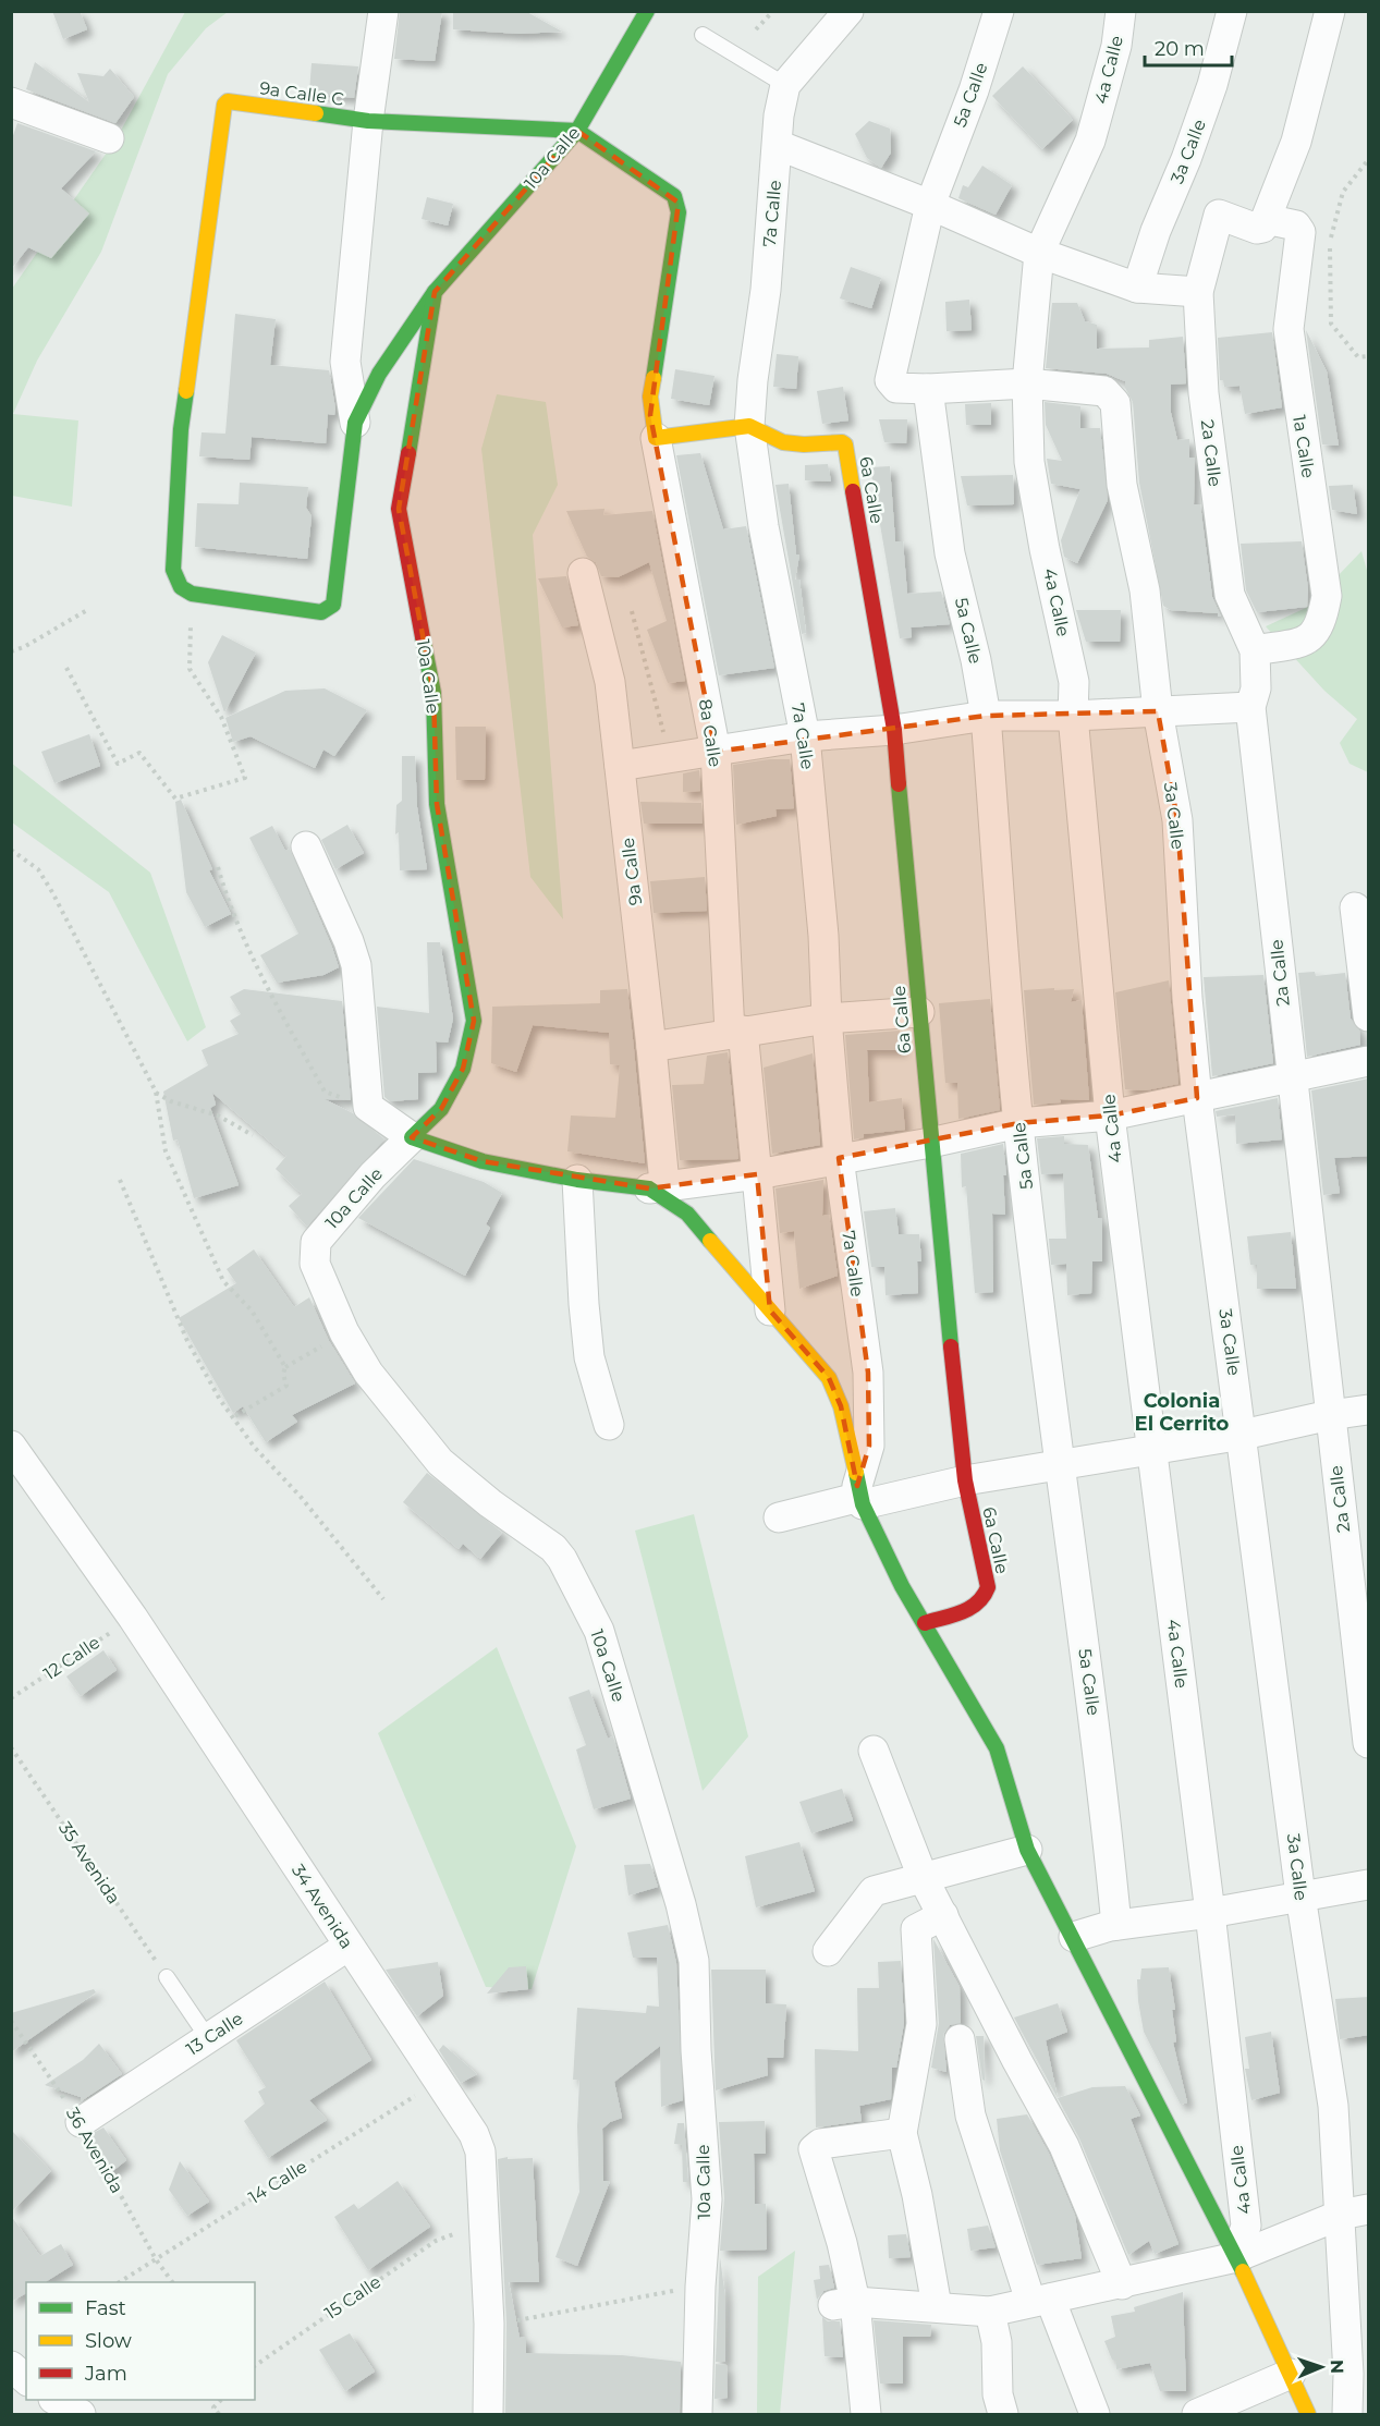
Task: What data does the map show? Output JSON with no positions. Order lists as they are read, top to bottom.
{
  "streets": {
    "street": [
      "4a Calle",
      "9a Calle C",
      "5a Calle",
      "3a Calle",
      "10a Calle",
      "7a Calle",
      "1a Calle",
      "2a Calle",
      "6a Calle",
      "8a Calle",
      "9a Calle",
      "34 Avenida",
      "13 Calle"
    ],
    "path": [
      "12 Calle",
      "35 Avenida",
      "36 Avenida",
      "14 Calle",
      "15 Calle"
    ]
  },
  "crossings": [
    ["4a Calle", "3a Calle"],
    ["9a Calle C", "10a Calle"],
    ["9a Calle C", "8a Calle"],
    ["5a Calle", "3a Calle"],
    ["10a Calle", "8a Calle"],
    ["7a Calle", "6a Calle"],
    ["1a Calle", "2a Calle"],
    ["12 Calle", "34 Avenida"],
    ["34 Avenida", "13 Calle"],
    ["34 Avenida", "14 Calle"],
    ["13 Calle", "36 Avenida"],
    ["36 Avenida", "14 Calle"]
  ],
  "districts": ["Colonia El Cerrito"],
  "legend": ["Fast", "Slow", "Jam"],
  "scale_bar": "20 m",
  "north": "right"
}
